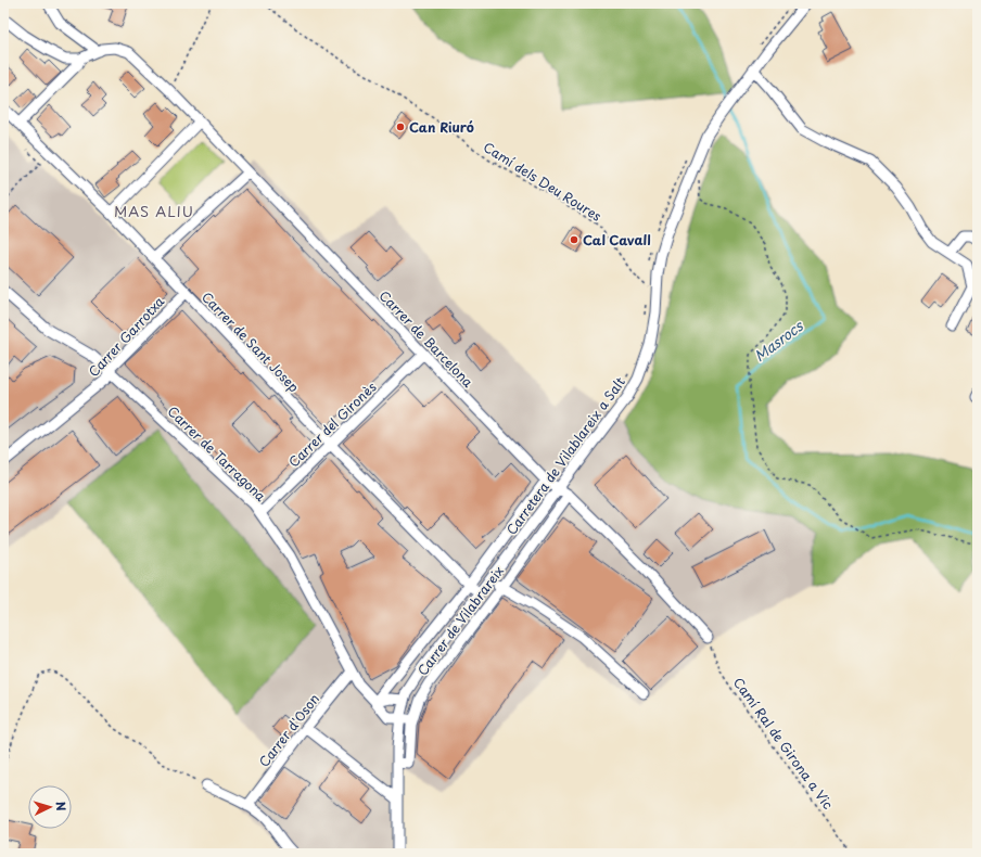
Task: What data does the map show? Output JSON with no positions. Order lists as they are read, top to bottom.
{
  "streets": {
    "street": [
      "Carrer Garrotxa",
      "Carrer de Barcelona",
      "Carrer de Sant Josep",
      "Carrer del Gironès",
      "Carrer de Tarragona",
      "Carretera de Vilablareix a Salt",
      "Carrer de Vilabrareix",
      "Carrer d'Oson"
    ],
    "path": ["Camí dels Deu Roures", "Camí Ral de Girona a Vic"]
  },
  "crossings": [
    ["Carrer Garrotxa", "Carrer de Sant Josep"],
    ["Carrer Garrotxa", "Carrer de Tarragona"],
    ["Carrer de Barcelona", "Carrer del Gironès"],
    ["Carrer de Barcelona", "Carretera de Vilablareix a Salt"],
    ["Carrer de Barcelona", "Carrer de Vilabrareix"],
    ["Carrer de Barcelona", "Camí Ral de Girona a Vic"],
    ["Carrer de Sant Josep", "Carrer del Gironès"],
    ["Carrer de Sant Josep", "Carretera de Vilablareix a Salt"],
    ["Carrer de Sant Josep", "Carrer de Vilabrareix"],
    ["Carrer del Gironès", "Carrer de Tarragona"],
    ["Carrer de Tarragona", "Carretera de Vilablareix a Salt"],
    ["Carrer de Tarragona", "Carrer de Vilabrareix"],
    ["Carrer de Tarragona", "Carrer d'Oson"],
    ["Carretera de Vilablareix a Salt", "Carrer de Vilabrareix"]
  ],
  "districts": ["MAS ALIU"],
  "water": ["Masrocs"],
  "places": ["Can Riuró", "Cal Cavall"],
  "north": "right"
}
